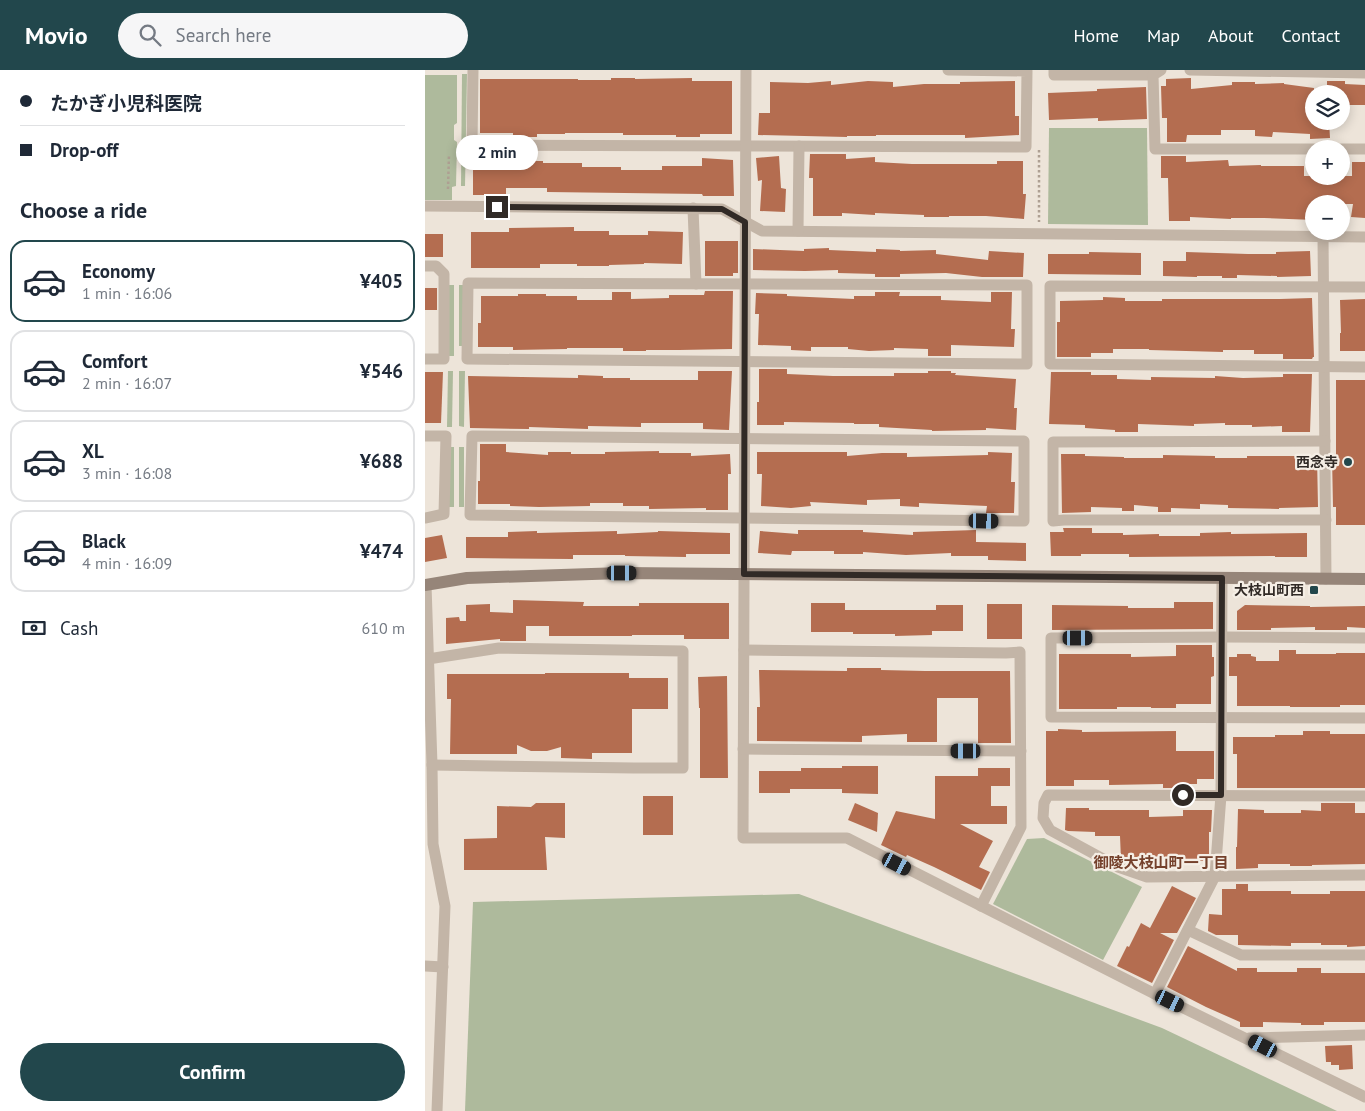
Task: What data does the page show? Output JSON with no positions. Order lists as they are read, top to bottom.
{
  "districts": ["御陵大枝山町一丁目"],
  "places": {
    "other": ["西念寺"],
    "transit": ["大枝山町西"]
  },
  "page": {
    "header": "Movio",
    "search": "Search here",
    "nav": [
      "Home",
      "Map",
      "About",
      "Contact"
    ],
    "banner": ["たかぎ小児科医院", "Drop-off"],
    "map_buttons": ["+", "−"],
    "bubble": "2 min",
    "heading": "Choose a ride",
    "list": [
      {
        "name": "Economy",
        "note": "1 min · 16:06",
        "value": "¥405"
      },
      {
        "name": "Comfort",
        "note": "2 min · 16:07",
        "value": "¥546"
      },
      {
        "name": "XL",
        "note": "3 min · 16:08",
        "value": "¥688"
      },
      {
        "name": "Black",
        "note": "4 min · 16:09",
        "value": "¥474"
      }
    ],
    "pay": ["Cash", "610 m"],
    "buttons": "Confirm"
  }
}
